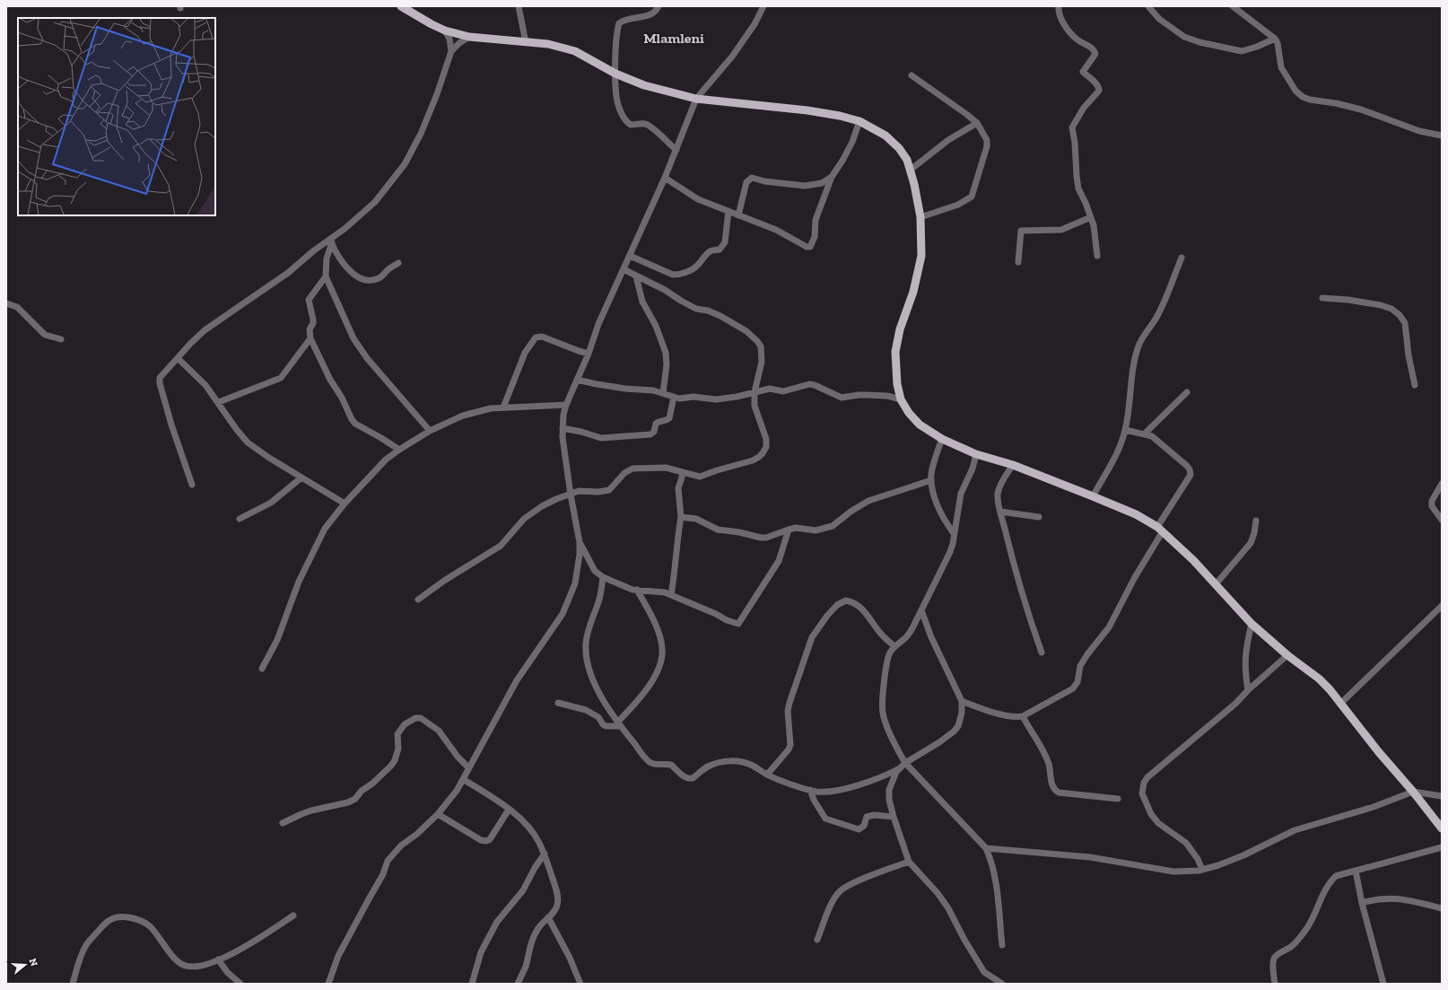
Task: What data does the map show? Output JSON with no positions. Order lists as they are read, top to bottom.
{
  "districts": ["Mlamleni"],
  "north": "right"
}
